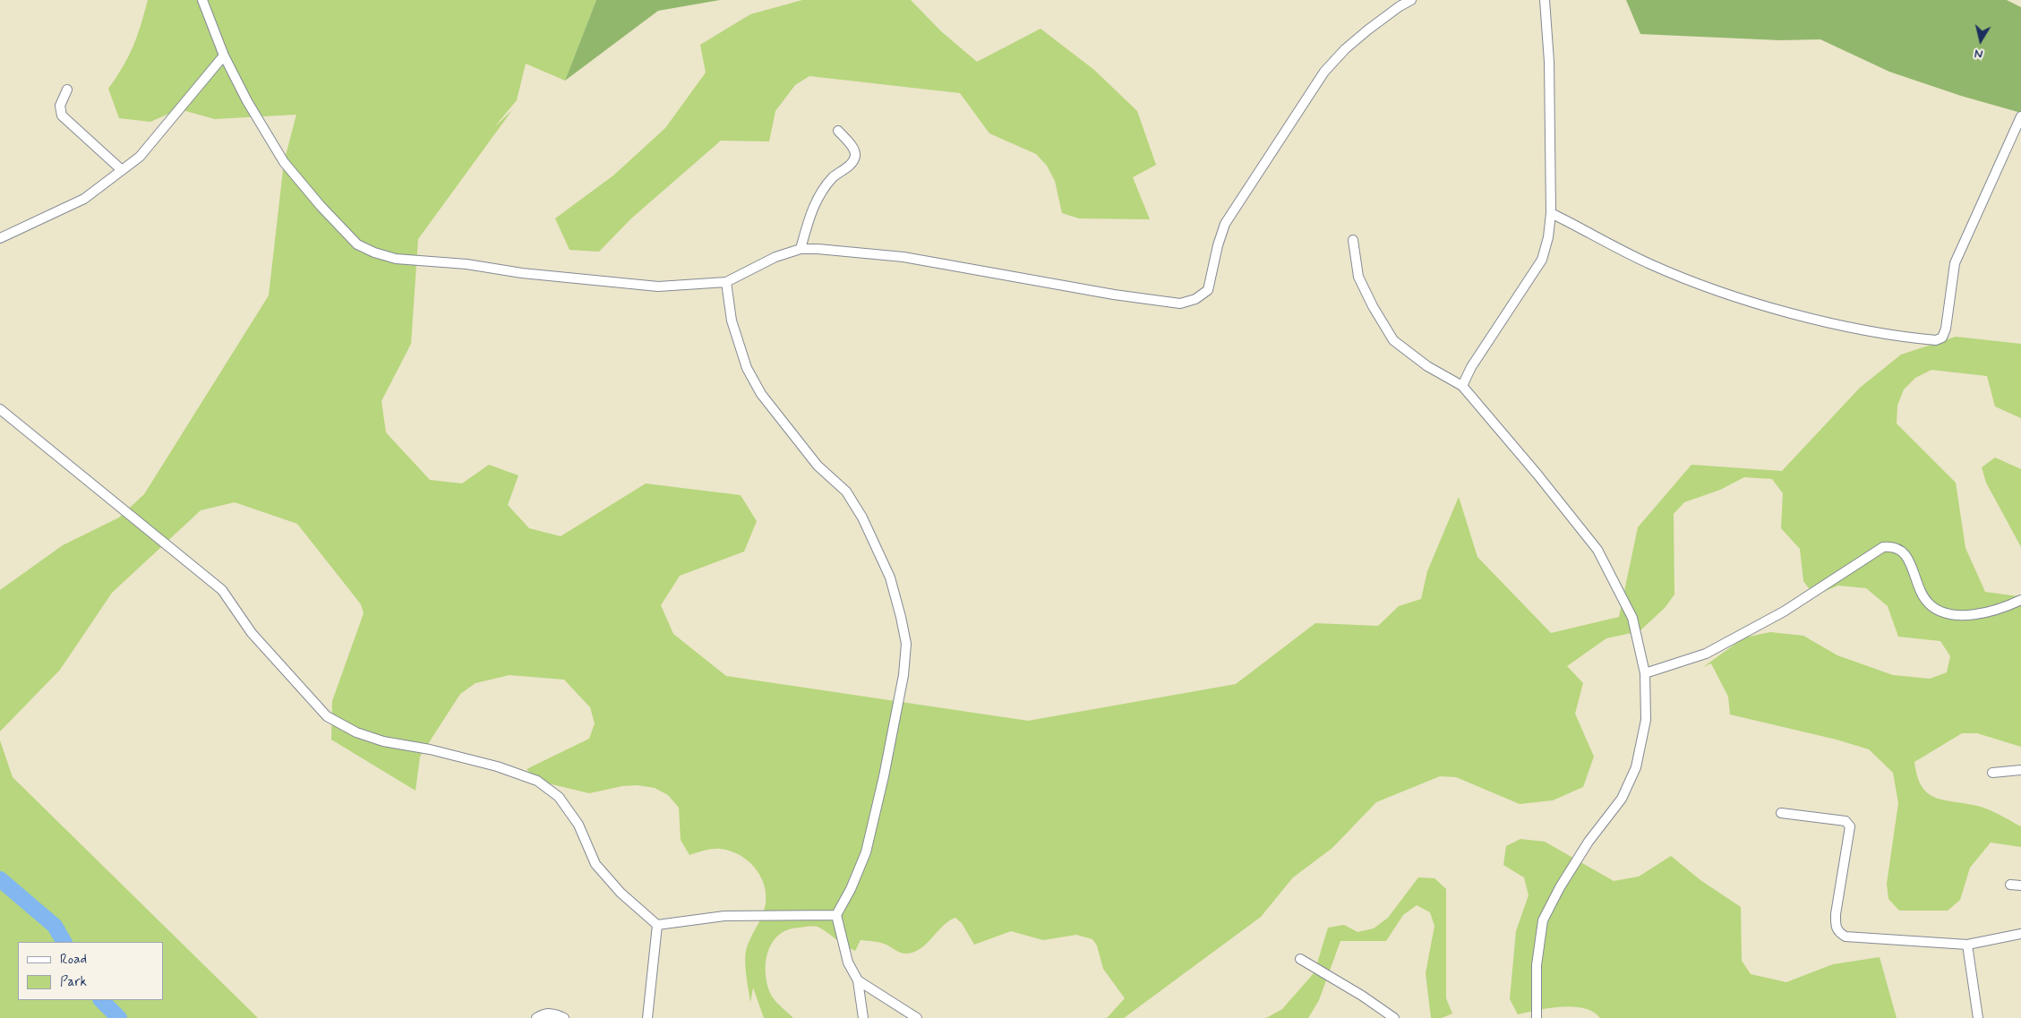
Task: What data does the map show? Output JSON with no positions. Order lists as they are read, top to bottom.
{
  "legend": ["Road", "Park"],
  "north": "bottom"
}
